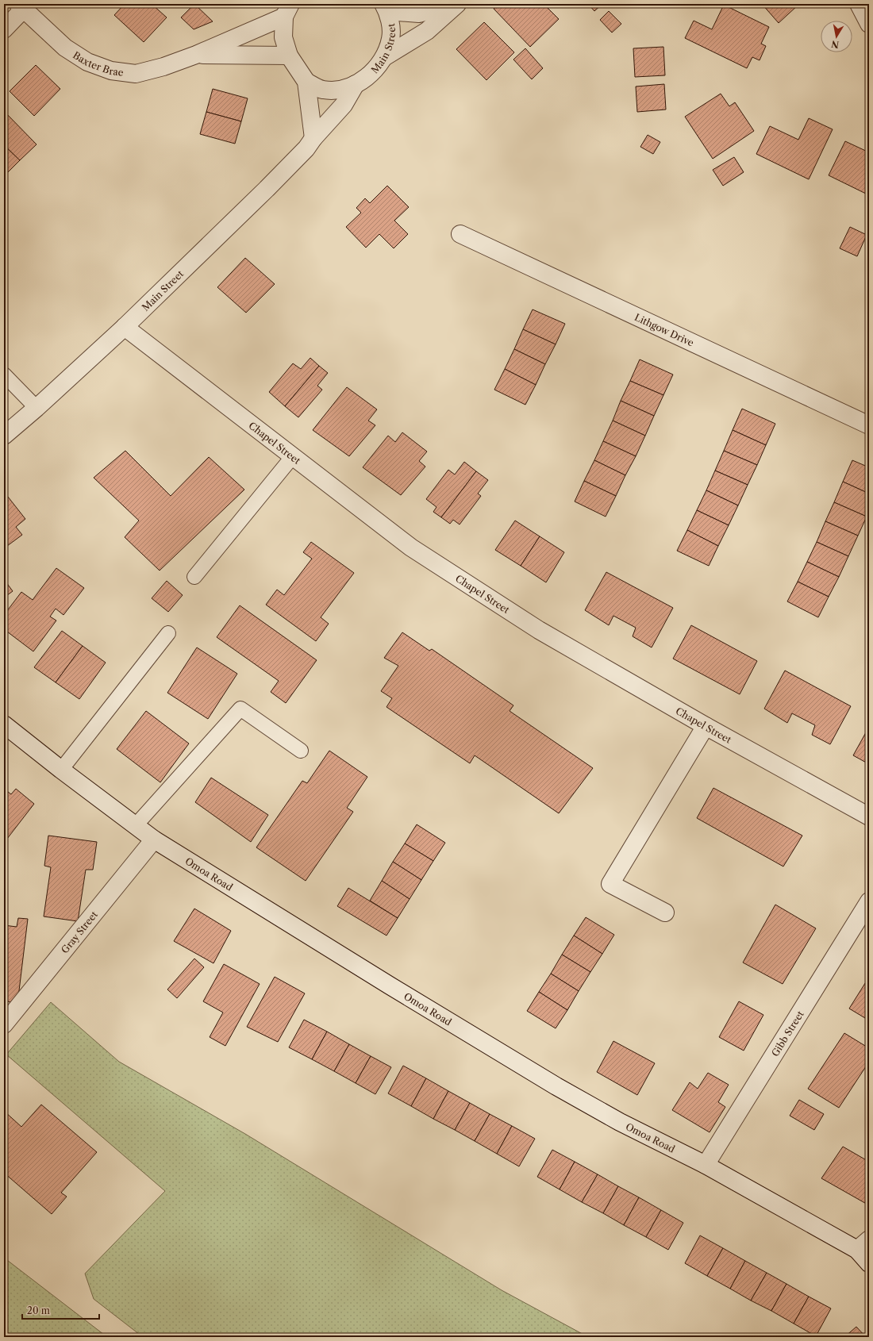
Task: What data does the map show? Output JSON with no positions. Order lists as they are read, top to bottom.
{
  "streets": {
    "street": [
      "Main Street",
      "Baxter Brae",
      "Lithgow Drive",
      "Chapel Street",
      "Omoa Road",
      "Gray Street",
      "Gibb Street"
    ]
  },
  "crossings": [
    ["Main Street", "Baxter Brae"],
    ["Main Street", "Chapel Street"],
    ["Omoa Road", "Gray Street"],
    ["Omoa Road", "Gibb Street"]
  ],
  "scale_bar": "20 m",
  "north": "bottom"
}
